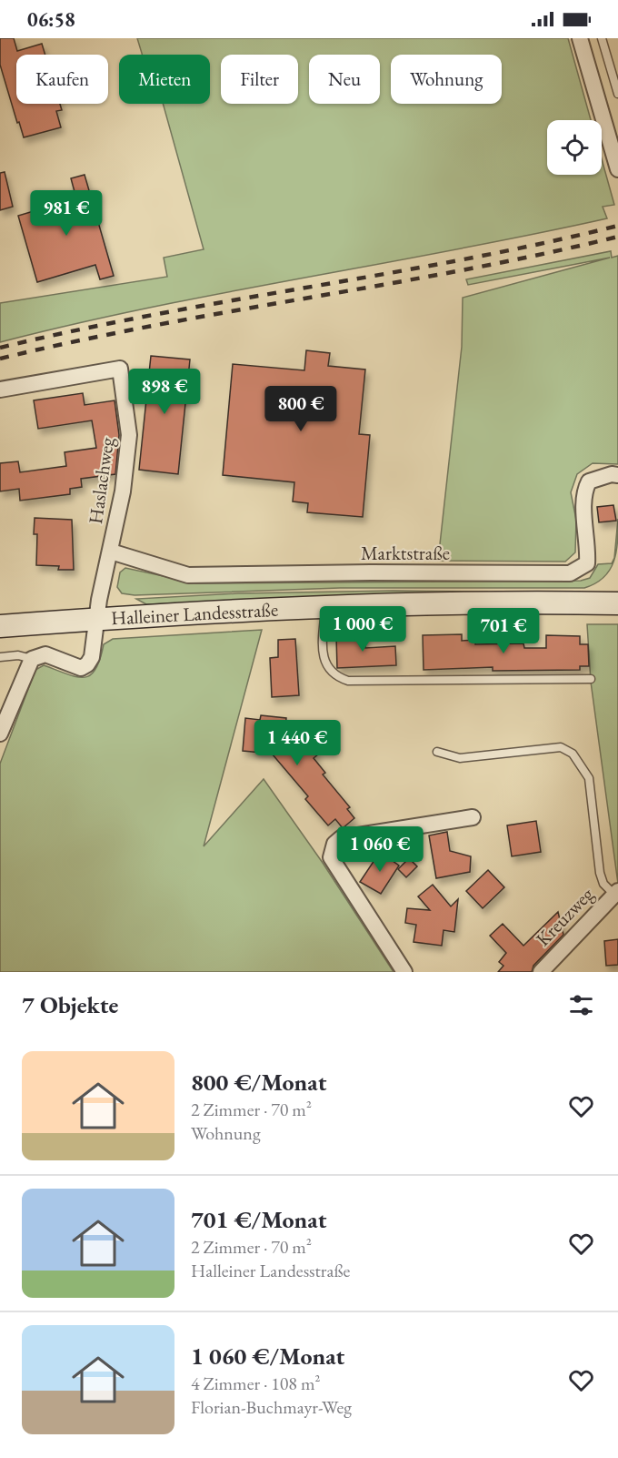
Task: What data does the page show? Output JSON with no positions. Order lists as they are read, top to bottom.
{
  "streets": {
    "main road": ["Halleiner Landesstraße"],
    "street": ["Haslachweg", "Marktstraße", "Kreuzweg"]
  },
  "crossings": [
    ["Haslachweg", "Marktstraße"],
    ["Haslachweg", "Halleiner Landesstraße"]
  ],
  "page": {
    "status": "06:58",
    "chip": [
      "Kaufen",
      "Mieten",
      "Filter",
      "Neu",
      "Wohnung"
    ],
    "price": [
      "981 €",
      "898 €",
      "800 €",
      "1 000 €",
      "701 €",
      "1 440 €",
      "1 060 €"
    ],
    "heading": "7 Objekte",
    "list": [
      {
        "name": "800 €/Monat",
        "note": "2 Zimmer · 70 m² · Wohnung"
      },
      {
        "name": "701 €/Monat",
        "note": "2 Zimmer · 70 m² · Halleiner Landesstraße"
      },
      {
        "name": "1 060 €/Monat",
        "note": "4 Zimmer · 108 m² · Florian-Buchmayr-Weg"
      }
    ]
  }
}
